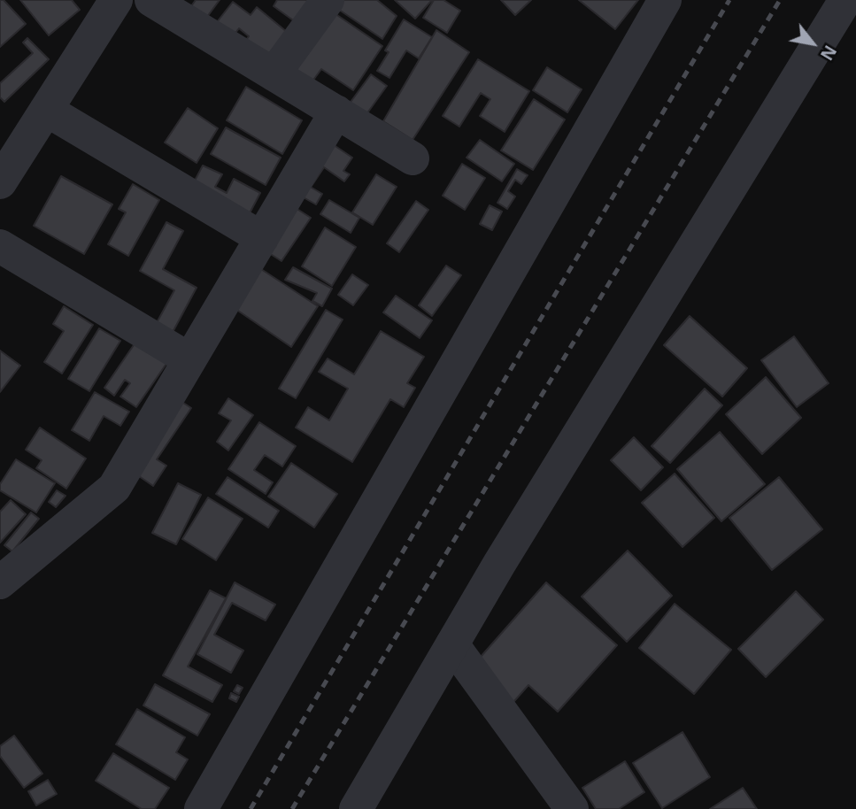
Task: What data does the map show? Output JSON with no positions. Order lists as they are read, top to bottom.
{
  "north": "bottom right"
}
